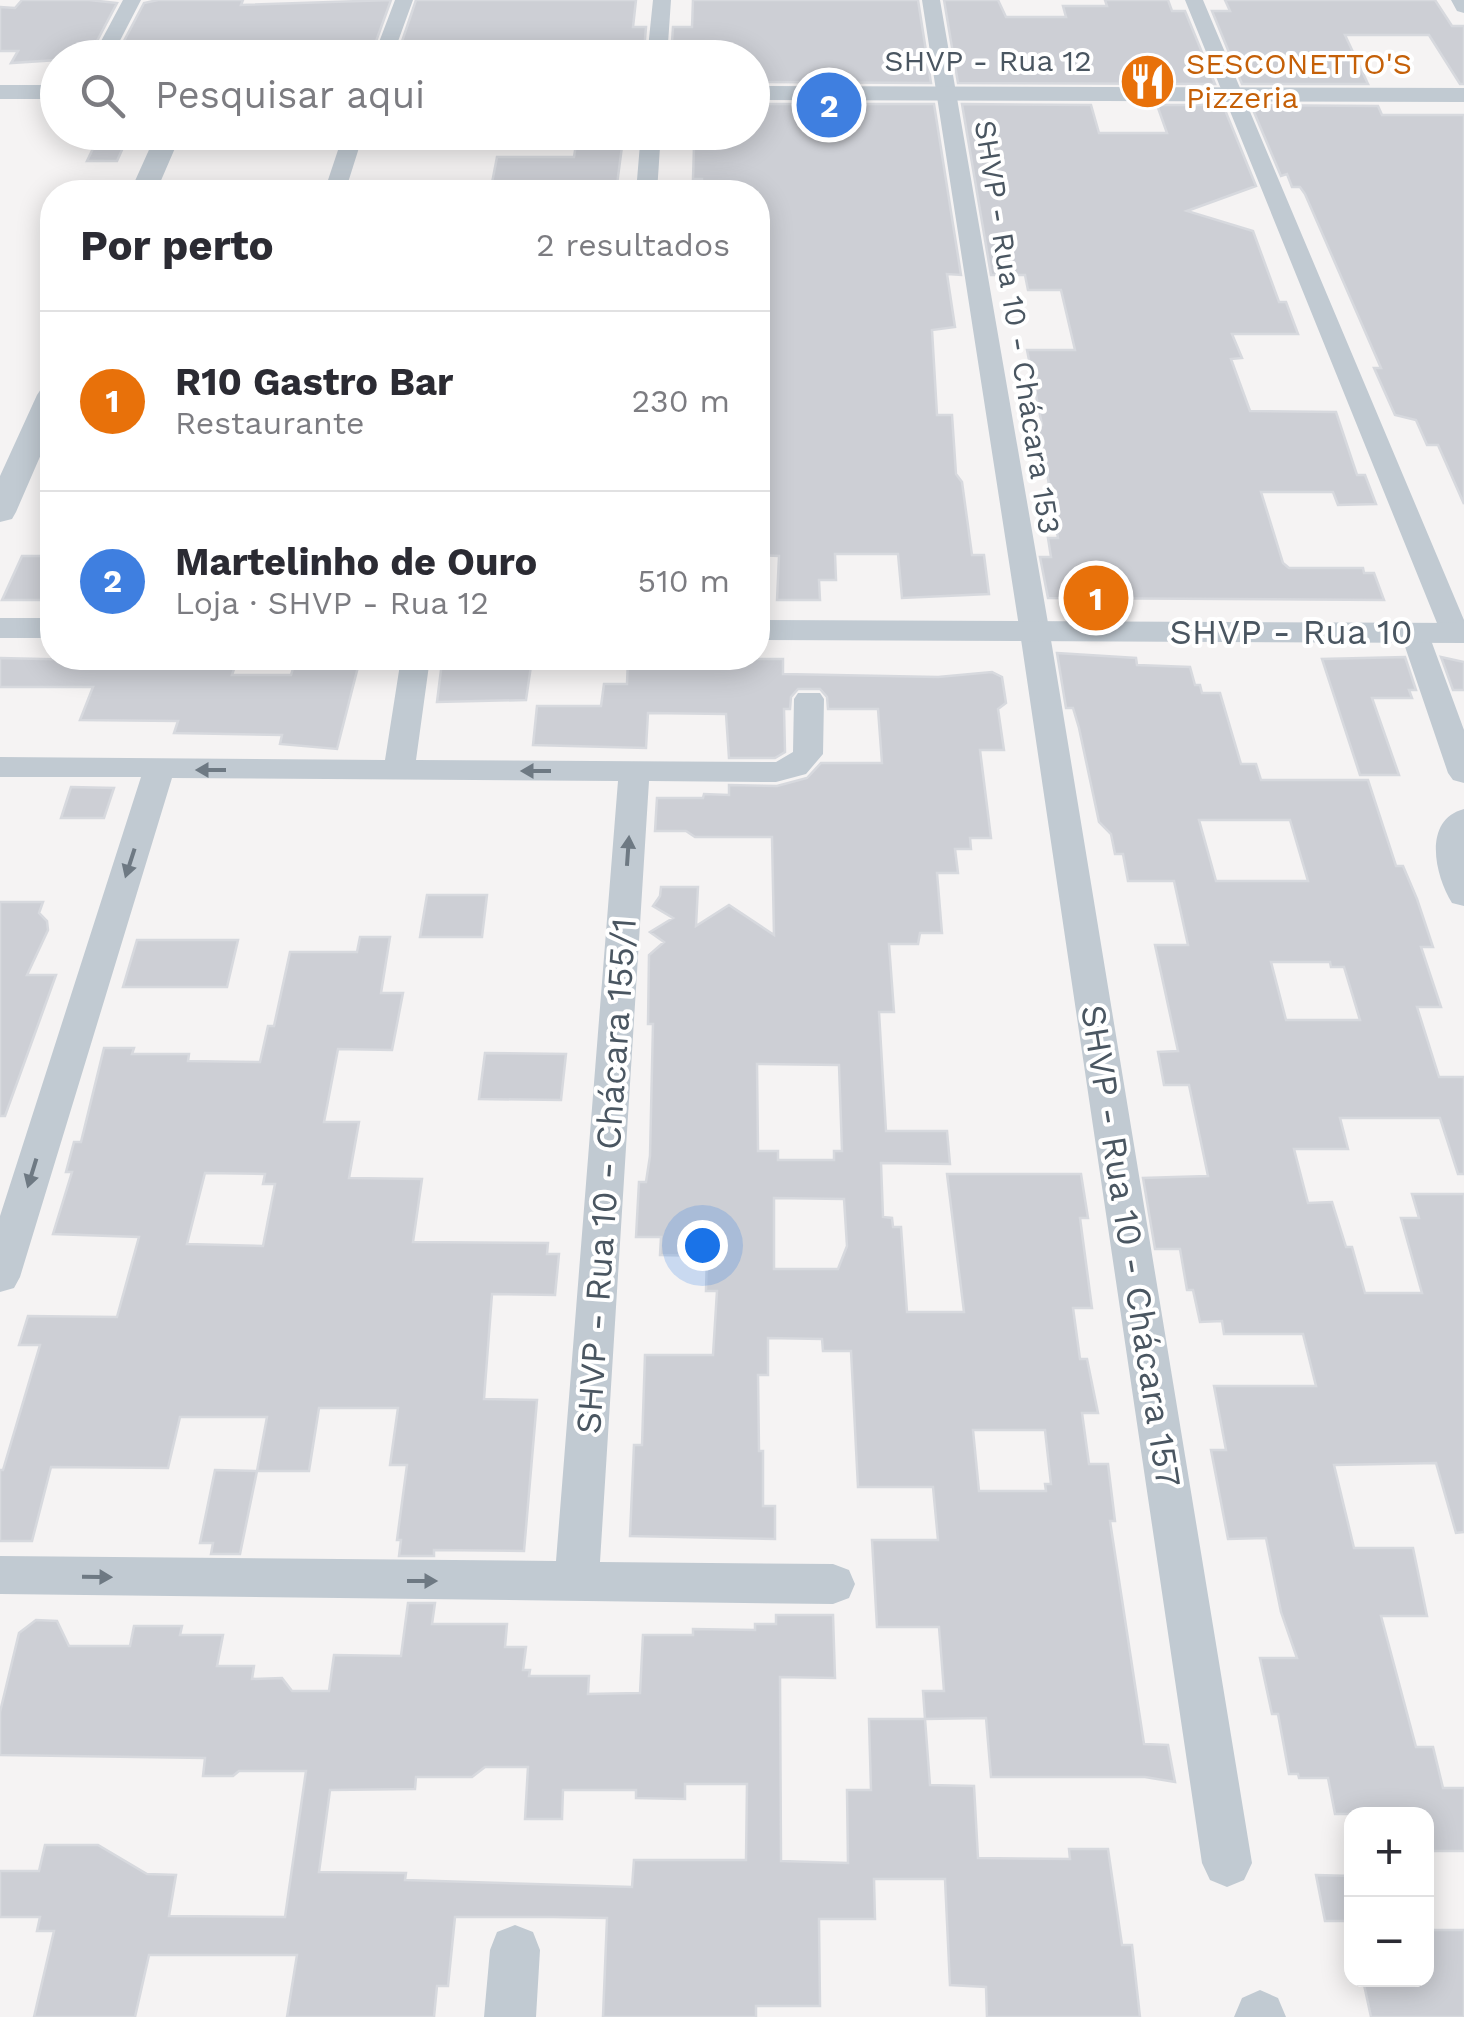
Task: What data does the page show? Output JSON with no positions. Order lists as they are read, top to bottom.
{
  "streets": {
    "street": [
      "SHVP - Rua 12",
      "SHVP - Rua 10 - Chácara 153",
      "SHVP - Rua 10",
      "SHVP - Rua 10 - Chácara 155/1",
      "SHVP - Rua 10 - Chácara 157"
    ]
  },
  "crossings": [
    ["SHVP - Rua 12", "SHVP - Rua 10 - Chácara 153"],
    ["SHVP - Rua 10 - Chácara 153", "SHVP - Rua 10"],
    ["SHVP - Rua 10 - Chácara 153", "SHVP - Rua 10 - Chácara 157"],
    ["SHVP - Rua 10", "SHVP - Rua 10 - Chácara 157"]
  ],
  "one_way": ["SHVP - Rua 10 - Chácara 155/1"],
  "places": {
    "restaurant": ["SESCONETTO'S Pizzeria"]
  },
  "page": {
    "search": "Pesquisar aqui",
    "pins": ["2", "1"],
    "heading": ["Por perto", "2 resultados"],
    "list": [
      {
        "mark": "1",
        "name": "R10 Gastro Bar",
        "note": "Restaurante",
        "value": "230 m"
      },
      {
        "mark": "2",
        "name": "Martelinho de Ouro",
        "note": "Loja · SHVP - Rua 12",
        "value": "510 m"
      }
    ],
    "map_buttons": ["+", "−"]
  }
}
